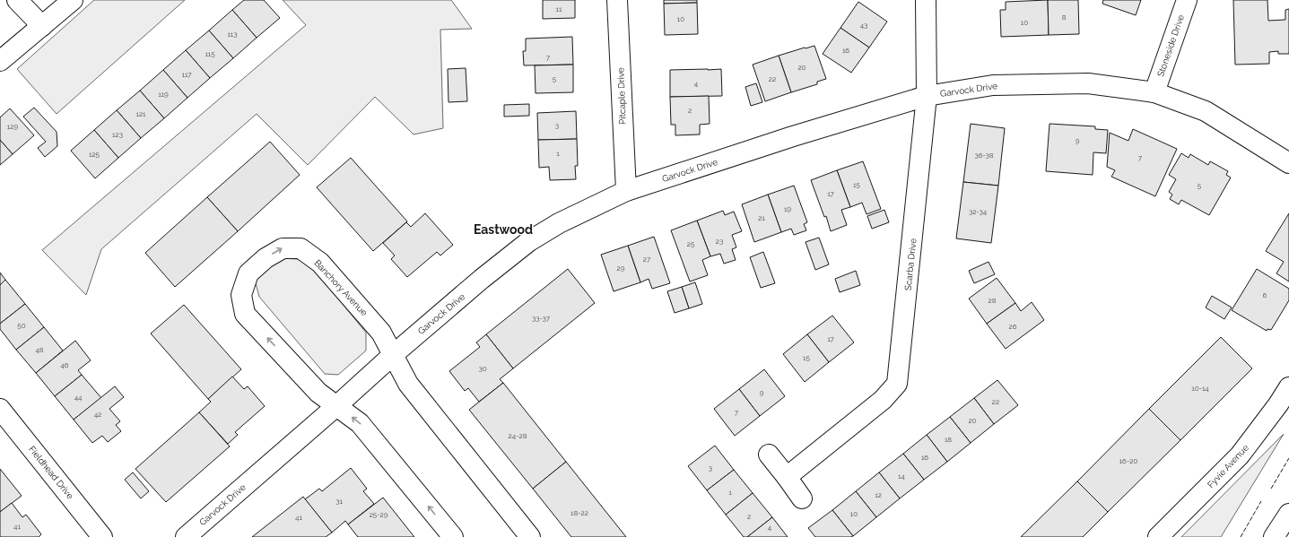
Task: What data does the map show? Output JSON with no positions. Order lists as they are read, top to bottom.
{
  "streets": {
    "street": [
      "Stoneside Drive",
      "Garvock Drive",
      "Pitcaple Drive",
      "Scarba Drive",
      "Banchory Avenue",
      "Fyvie Avenue",
      "Fieldhead Drive"
    ]
  },
  "crossings": [
    ["Stoneside Drive", "Garvock Drive"],
    ["Garvock Drive", "Pitcaple Drive"],
    ["Garvock Drive", "Scarba Drive"],
    ["Garvock Drive", "Banchory Avenue"]
  ],
  "districts": ["Eastwood"],
  "house_numbers": [
    "11",
    "8",
    "10",
    "10",
    "43",
    "113",
    "16",
    "115",
    "7",
    "20",
    "117",
    "5",
    "22",
    "4",
    "119",
    "2",
    "121",
    "3",
    "129",
    "123",
    "9",
    "1",
    "125",
    "36-38",
    "7",
    "15",
    "5",
    "17",
    "19",
    "32-34",
    "21",
    "23",
    "25",
    "27",
    "29",
    "6",
    "28",
    "33-37",
    "50",
    "26",
    "17",
    "48",
    "15",
    "46",
    "30",
    "10-14",
    "9",
    "44",
    "22",
    "7",
    "42",
    "20",
    "24-28",
    "18",
    "16",
    "16-20",
    "3",
    "14",
    "1",
    "12",
    "31",
    "18-22",
    "10",
    "25-29",
    "2",
    "41",
    "41",
    "4"
  ]
}
